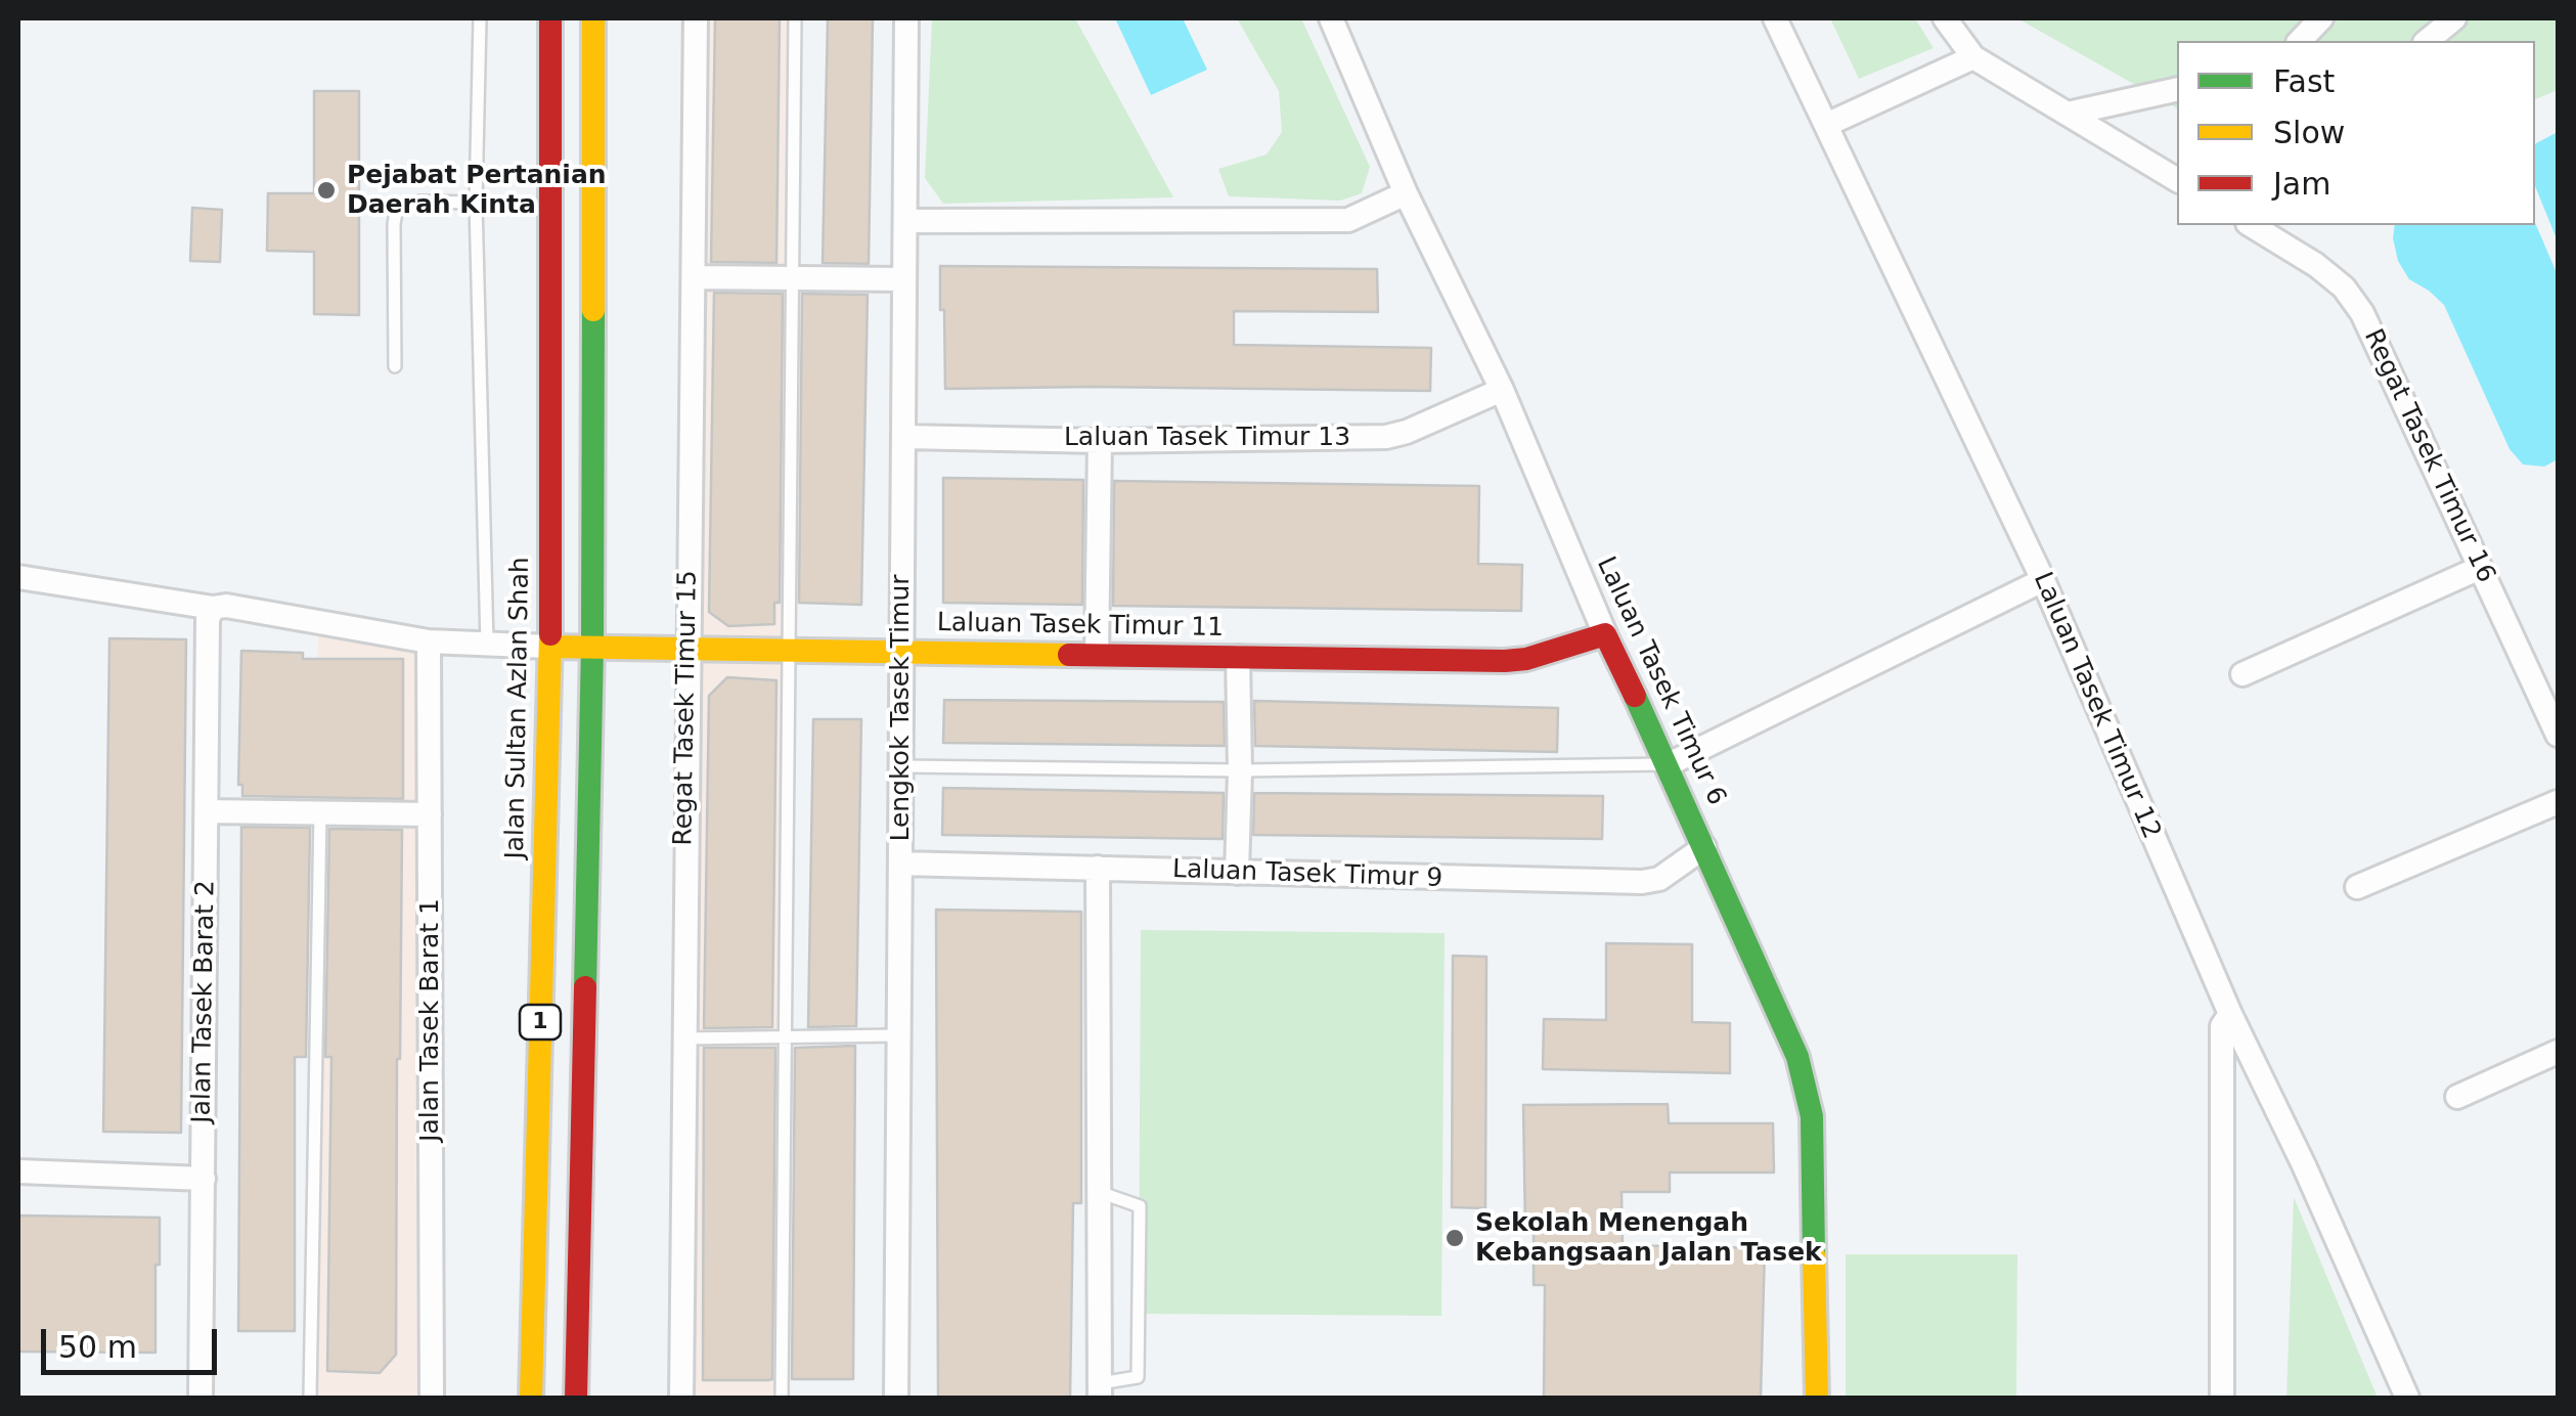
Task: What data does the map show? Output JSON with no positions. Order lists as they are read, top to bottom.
{
  "streets": {
    "main road": [
      "Laluan Tasek Timur 11",
      "Laluan Tasek Timur 6",
      "Jalan Sultan Azlan Shah",
      "1"
    ],
    "street": [
      "Laluan Tasek Timur 13",
      "Regat Tasek Timur 16",
      "Laluan Tasek Timur 12",
      "Regat Tasek Timur 15",
      "Lengkok Tasek Timur",
      "Laluan Tasek Timur 9",
      "Jalan Tasek Barat 2",
      "Jalan Tasek Barat 1"
    ]
  },
  "crossings": [
    ["Laluan Tasek Timur 13", "Laluan Tasek Timur 6"],
    ["Laluan Tasek Timur 13", "Lengkok Tasek Timur"],
    ["Laluan Tasek Timur 11", "Laluan Tasek Timur 6"],
    ["Laluan Tasek Timur 11", "Jalan Sultan Azlan Shah"],
    ["Laluan Tasek Timur 11", "Regat Tasek Timur 15"],
    ["Laluan Tasek Timur 11", "Lengkok Tasek Timur"],
    ["Laluan Tasek Timur 11", "1"],
    ["Laluan Tasek Timur 6", "Laluan Tasek Timur 9"],
    ["Lengkok Tasek Timur", "Laluan Tasek Timur 9"]
  ],
  "places": ["Pejabat Pertanian Daerah Kinta", "Sekolah Menengah Kebangsaan Jalan Tasek"],
  "legend": ["Fast", "Slow", "Jam"],
  "scale_bar": "50 m"
}
